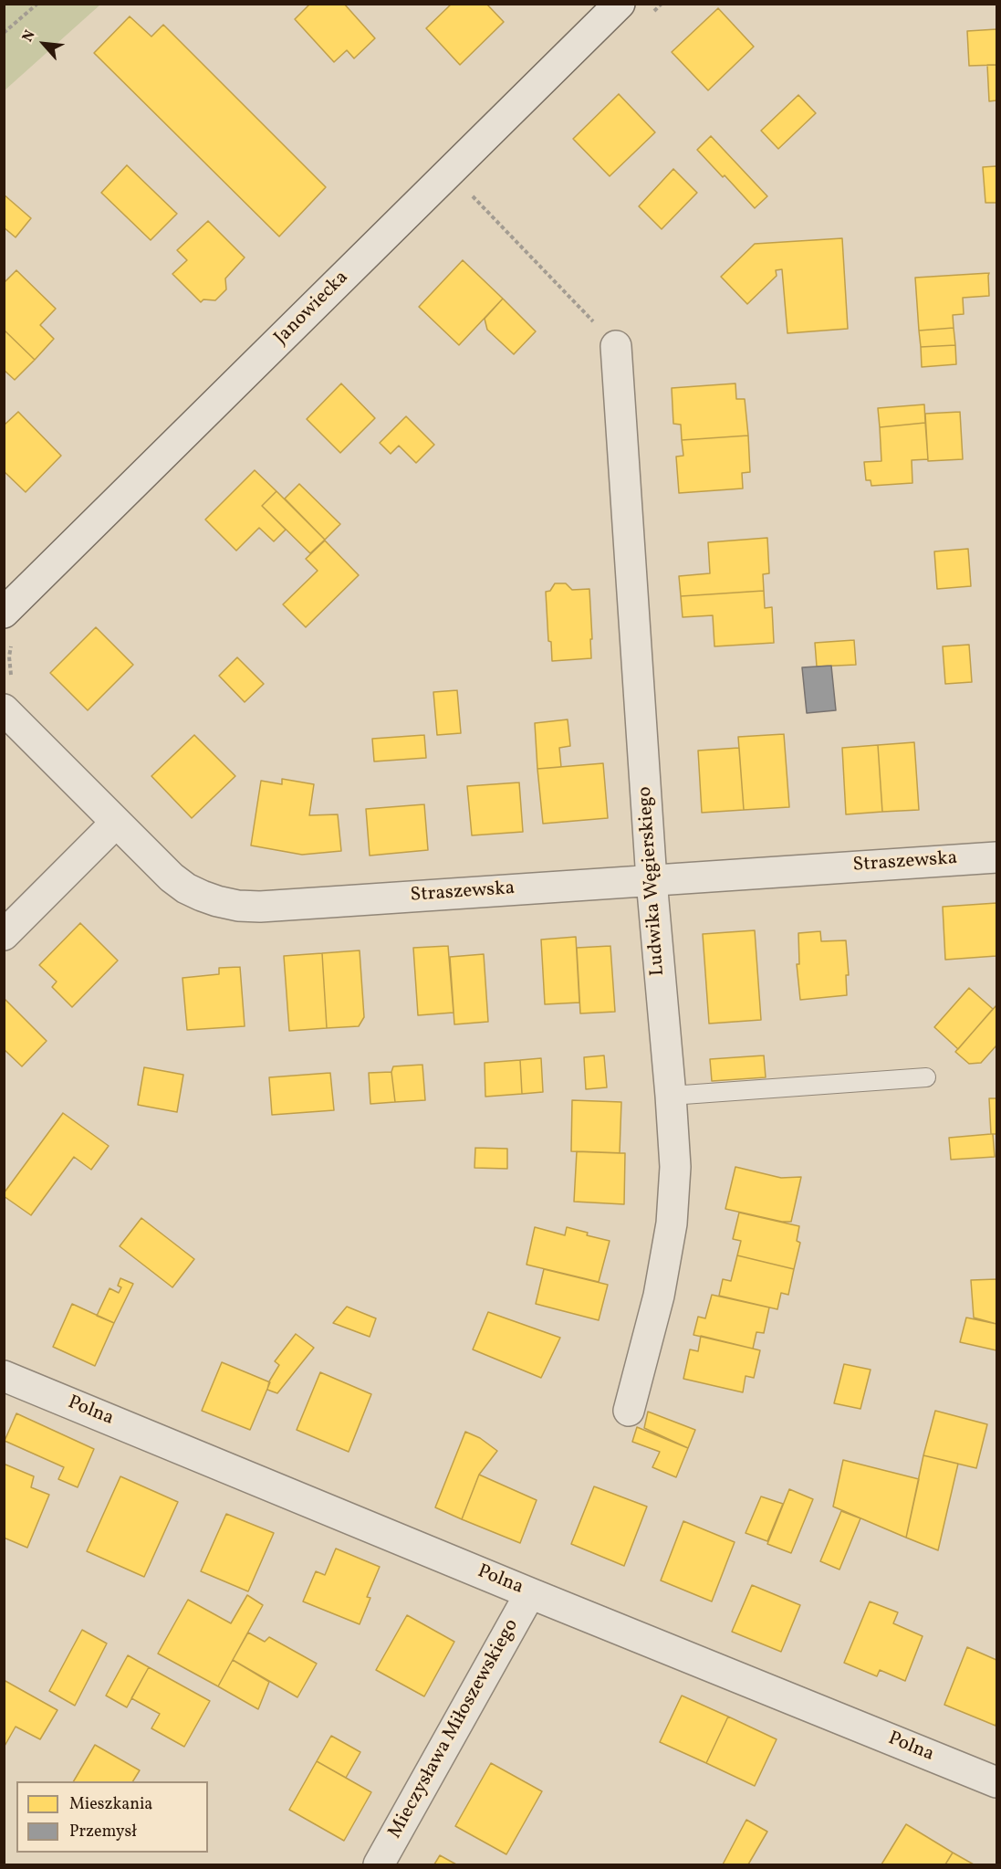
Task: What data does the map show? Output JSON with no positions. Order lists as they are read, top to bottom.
{
  "streets": {
    "street": [
      "Janowiecka",
      "Straszewska",
      "Ludwika Węgierskiego",
      "Polna",
      "Mieczysława Miłoszewskiego"
    ]
  },
  "crossings": [
    ["Straszewska", "Ludwika Węgierskiego"],
    ["Polna", "Mieczysława Miłoszewskiego"]
  ],
  "legend": ["Mieszkania", "Przemysł"],
  "north": "top left"
}
